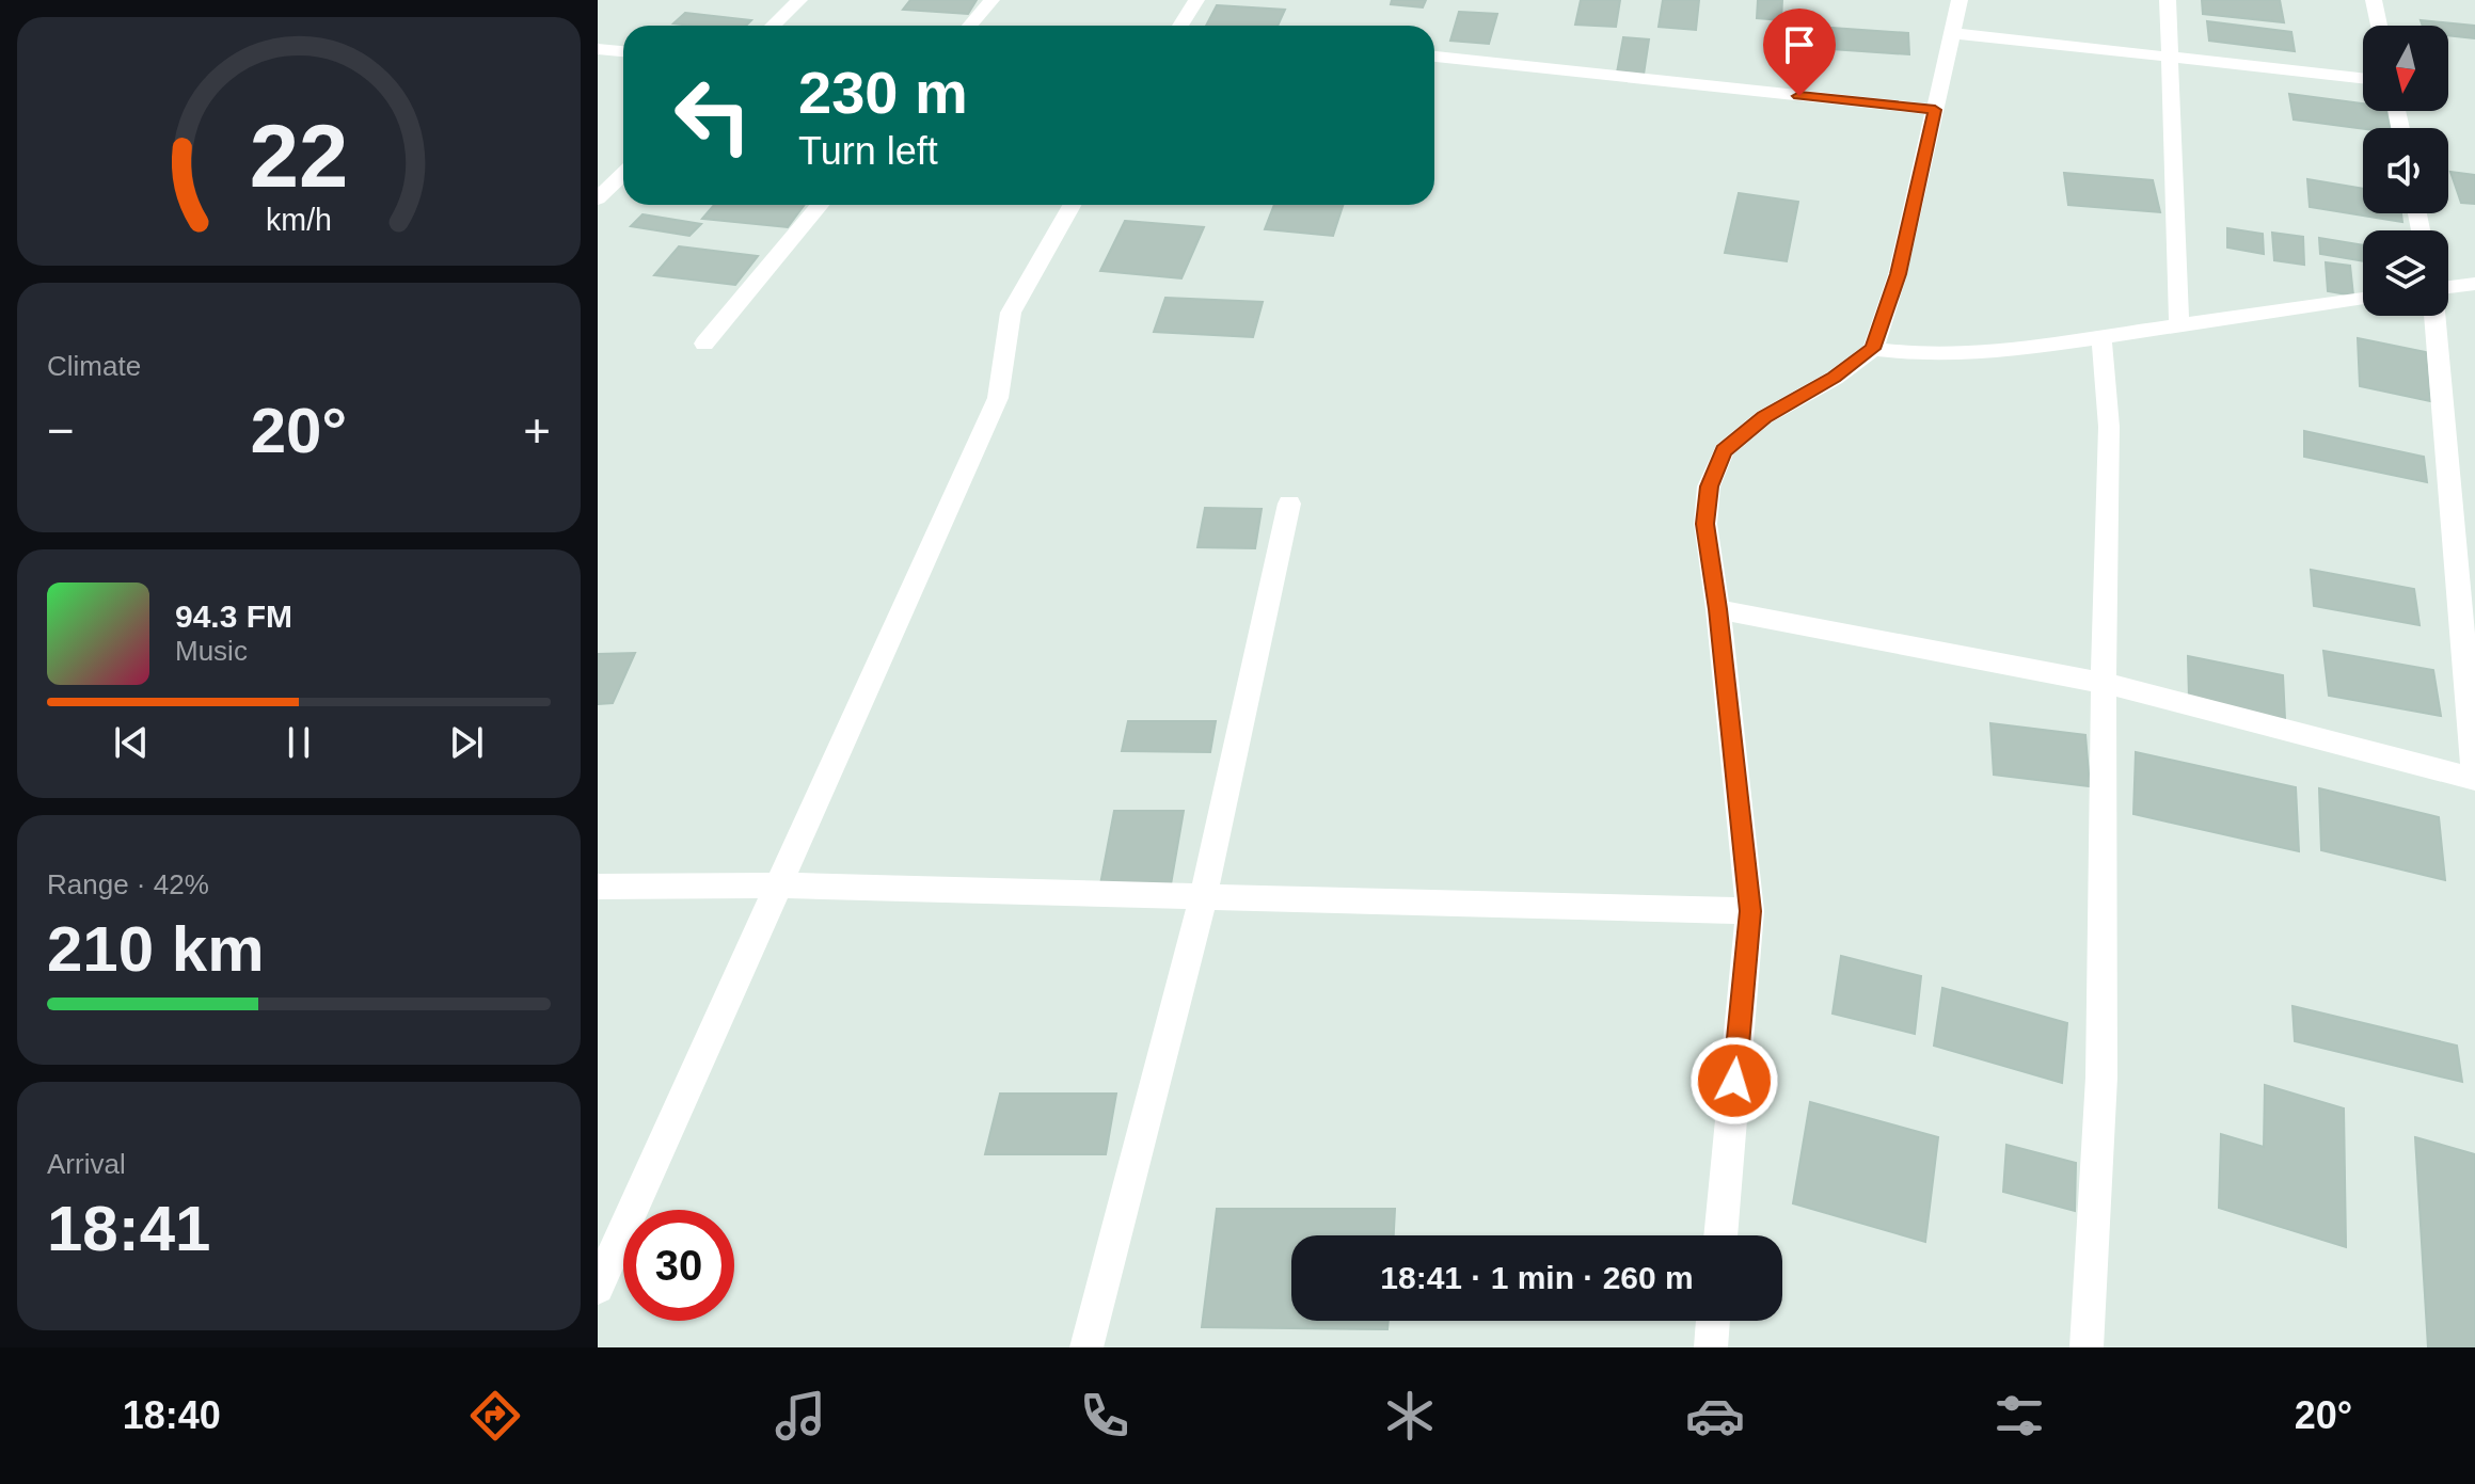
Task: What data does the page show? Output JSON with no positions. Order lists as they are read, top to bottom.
{
  "north": "bottom",
  "page": {
    "turn": ["230 m", "Turn left"],
    "tile": [
      "Climate",
      ["Range · 42%", "210 km"],
      ["Arrival", "18:41"]
    ],
    "heat": ["−", "20°", "+"],
    "song": ["94.3 FM", "Music"],
    "limit": "30",
    "trip": "18:41 · 1 min · 260 m",
    "tabs": ["18:40", "20°"],
    "gauge": ["22", "km/h"]
  }
}
